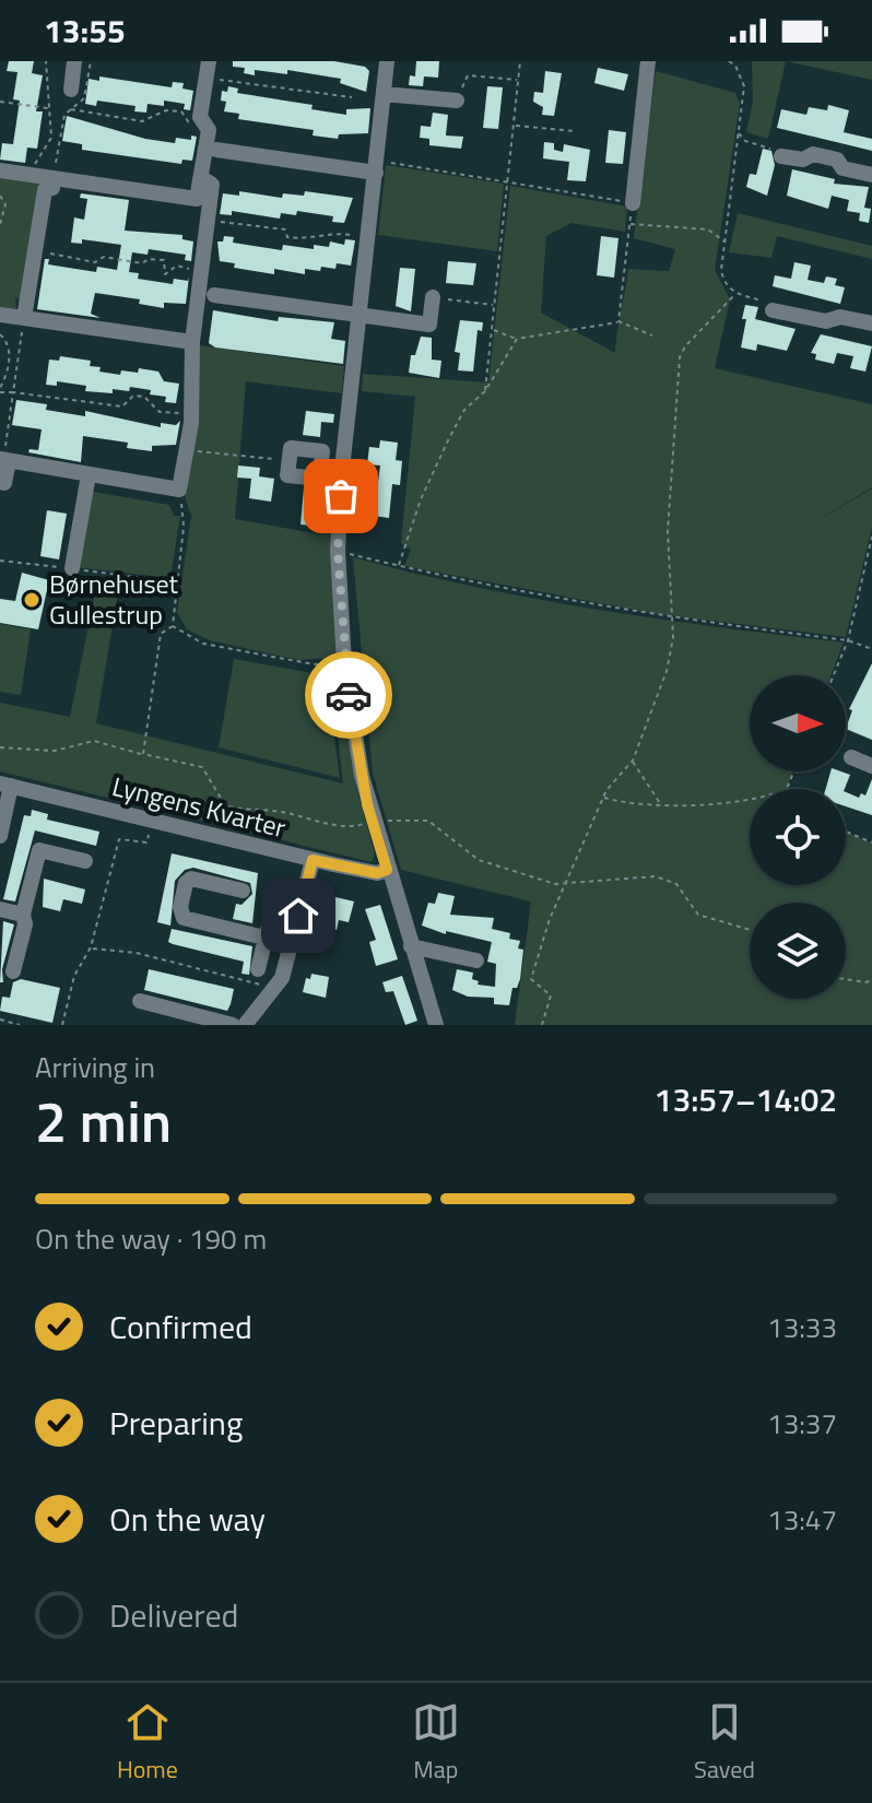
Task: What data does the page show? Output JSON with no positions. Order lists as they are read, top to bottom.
{
  "streets": {
    "street": ["Lyngens Kvarter"]
  },
  "places": ["Børnehuset Gullestrup"],
  "north": "right",
  "page": {
    "status": "13:55",
    "heading": ["2 min", "Arriving in", "13:57–14:02"],
    "bar": "On the way · 190 m",
    "list": [
      ["Confirmed", "13:33"],
      ["Preparing", "13:37"],
      ["On the way", "13:47"],
      "Delivered"
    ],
    "tabs": ["Home", "Map", "Saved"]
  }
}
